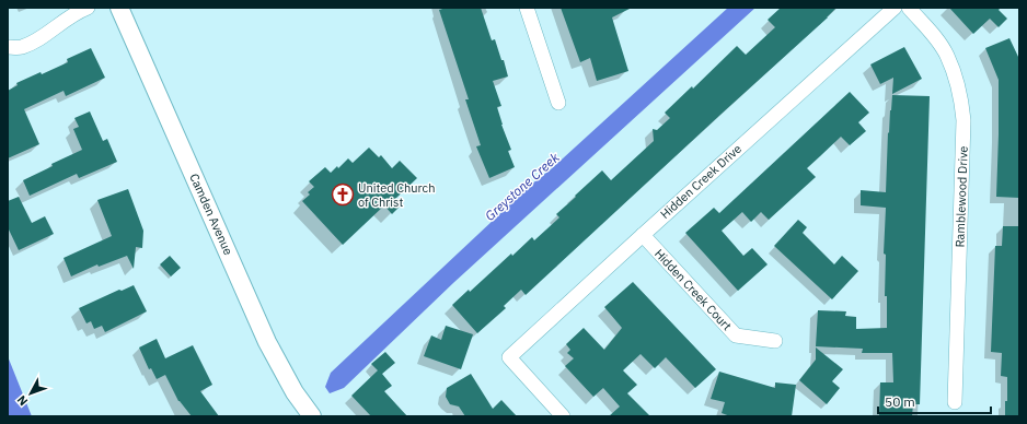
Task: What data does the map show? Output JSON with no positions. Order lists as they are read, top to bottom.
{
  "streets": {
    "street": [
      "Hidden Creek Drive",
      "Ramblewood Drive",
      "Camden Avenue",
      "Hidden Creek Court"
    ]
  },
  "crossings": [
    ["Hidden Creek Drive", "Hidden Creek Court"]
  ],
  "water": ["Greystone Creek"],
  "places": {
    "church": ["United Church of Christ"]
  },
  "scale_bar": "50 m",
  "north": "bottom left"
}
